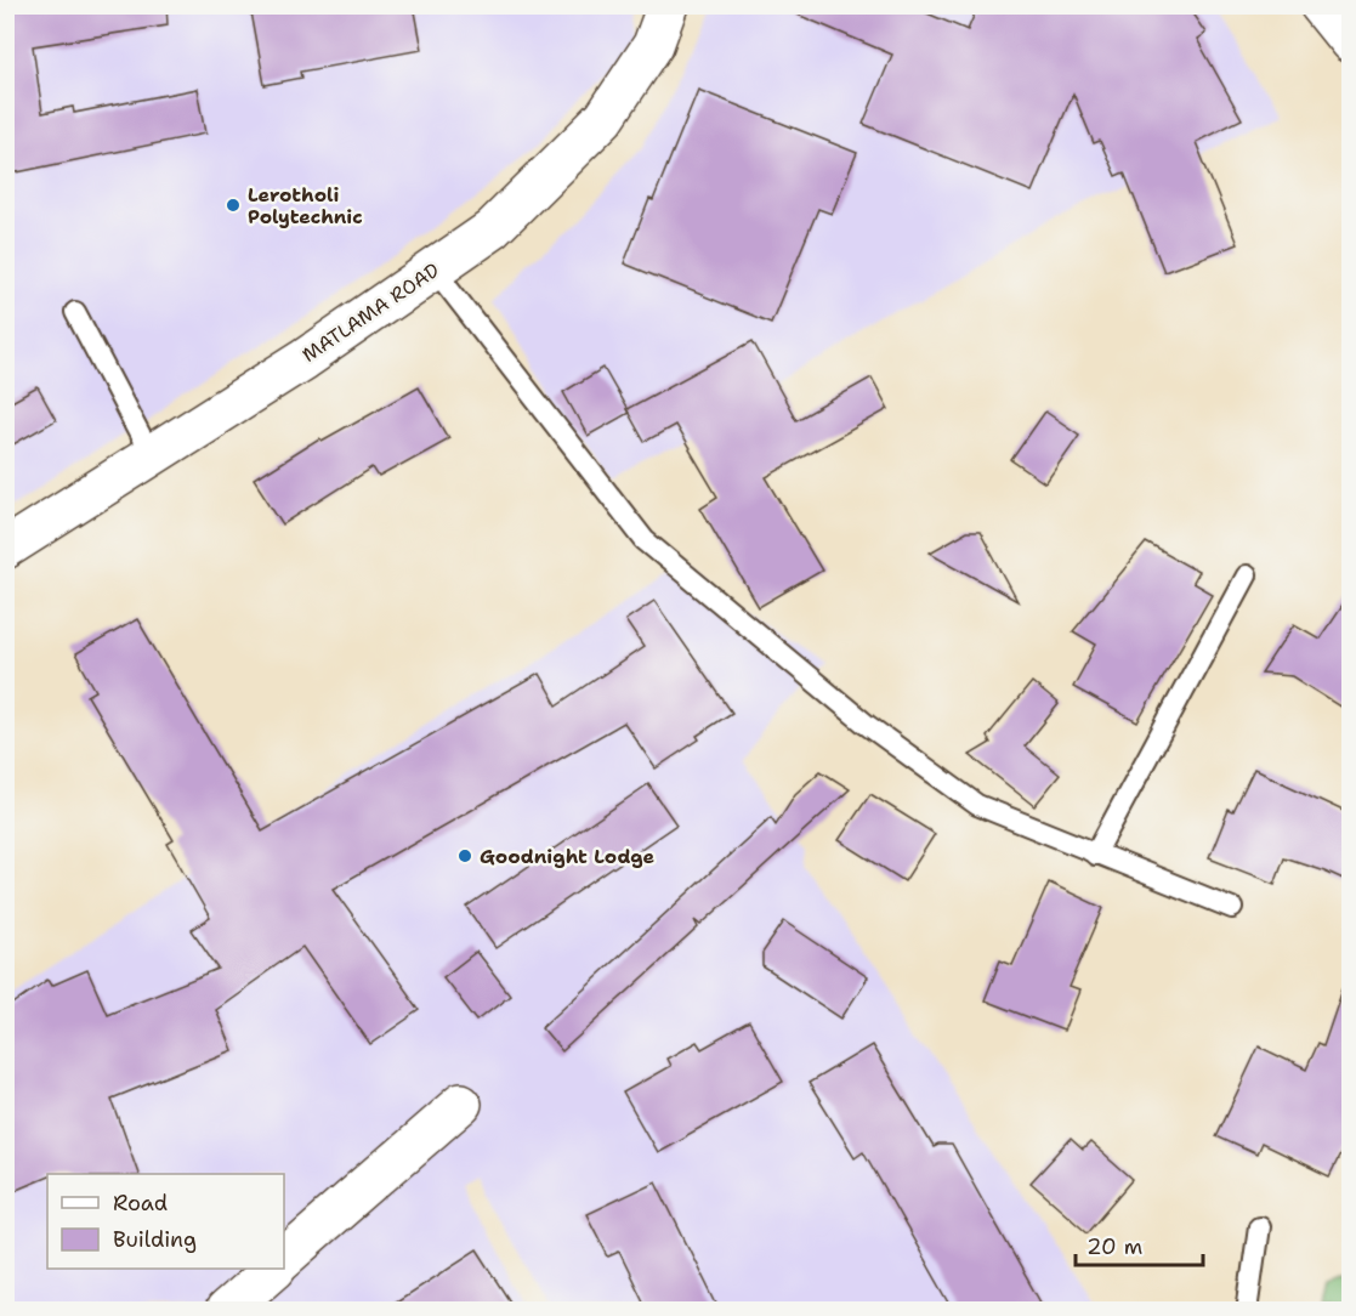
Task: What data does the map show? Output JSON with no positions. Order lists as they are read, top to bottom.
{
  "streets": {
    "street": ["MATLAMA ROAD"]
  },
  "places": ["Lerotholi Polytechnic", "Goodnight Lodge"],
  "legend": ["Road", "Building"],
  "scale_bar": "20 m"
}
